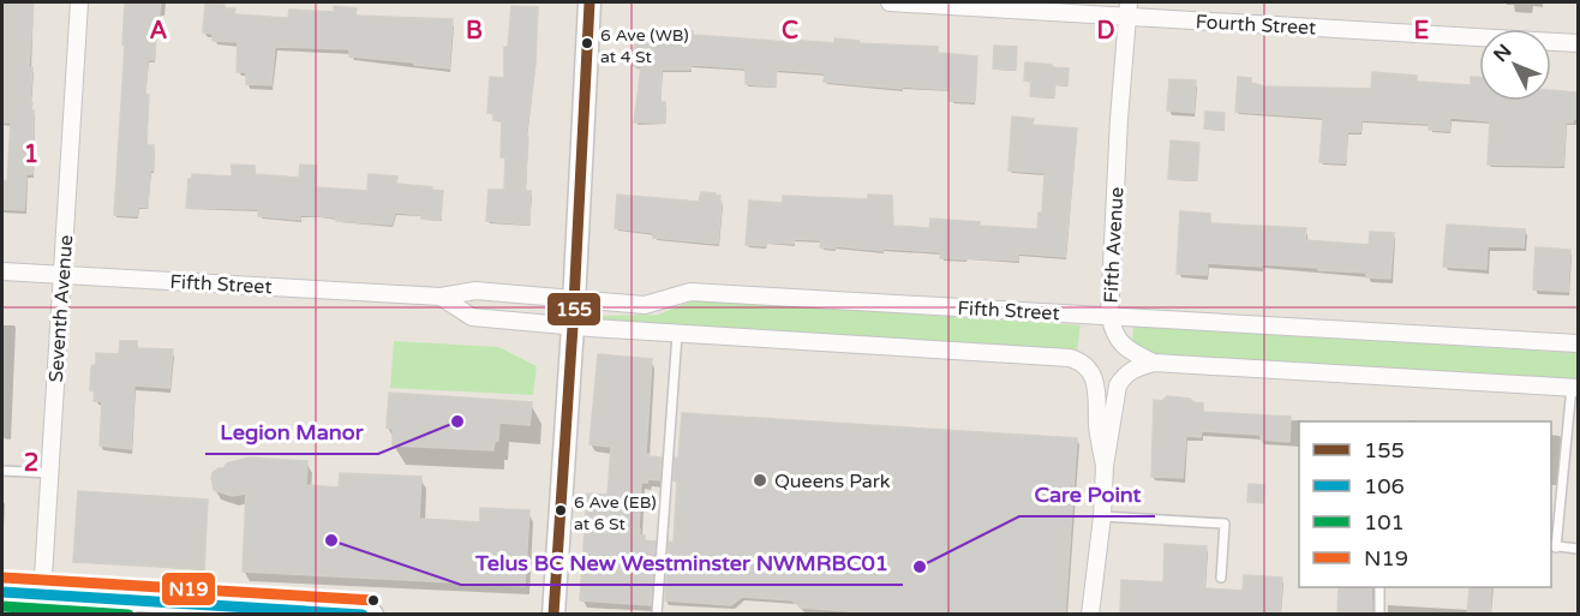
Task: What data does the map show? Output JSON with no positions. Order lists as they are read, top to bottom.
{
  "streets": {
    "street": [
      "Fourth Street",
      "Fifth Avenue",
      "Fifth Street",
      "Seventh Avenue"
    ]
  },
  "crossings": [
    ["Fourth Street", "Fifth Avenue"],
    ["Fifth Avenue", "Fifth Street"],
    ["Fifth Street", "Seventh Avenue"]
  ],
  "places": [
    "6 Ave (WB) at 4 St",
    "Legion Manor",
    "Queens Park",
    "6 Ave (EB) at 6 St",
    "Telus BC New Westminster NWMRBC01",
    "Care Point"
  ],
  "lines": [
    "transit line 155",
    "transit line N19",
    "transit line 106",
    "transit line 101"
  ],
  "legend": [
    "155",
    "106",
    "101",
    "N19"
  ],
  "north": "top left",
  "grid": {
    "columns": [
      "A",
      "B",
      "C",
      "D",
      "E"
    ],
    "rows": ["1", "2"]
  }
}
